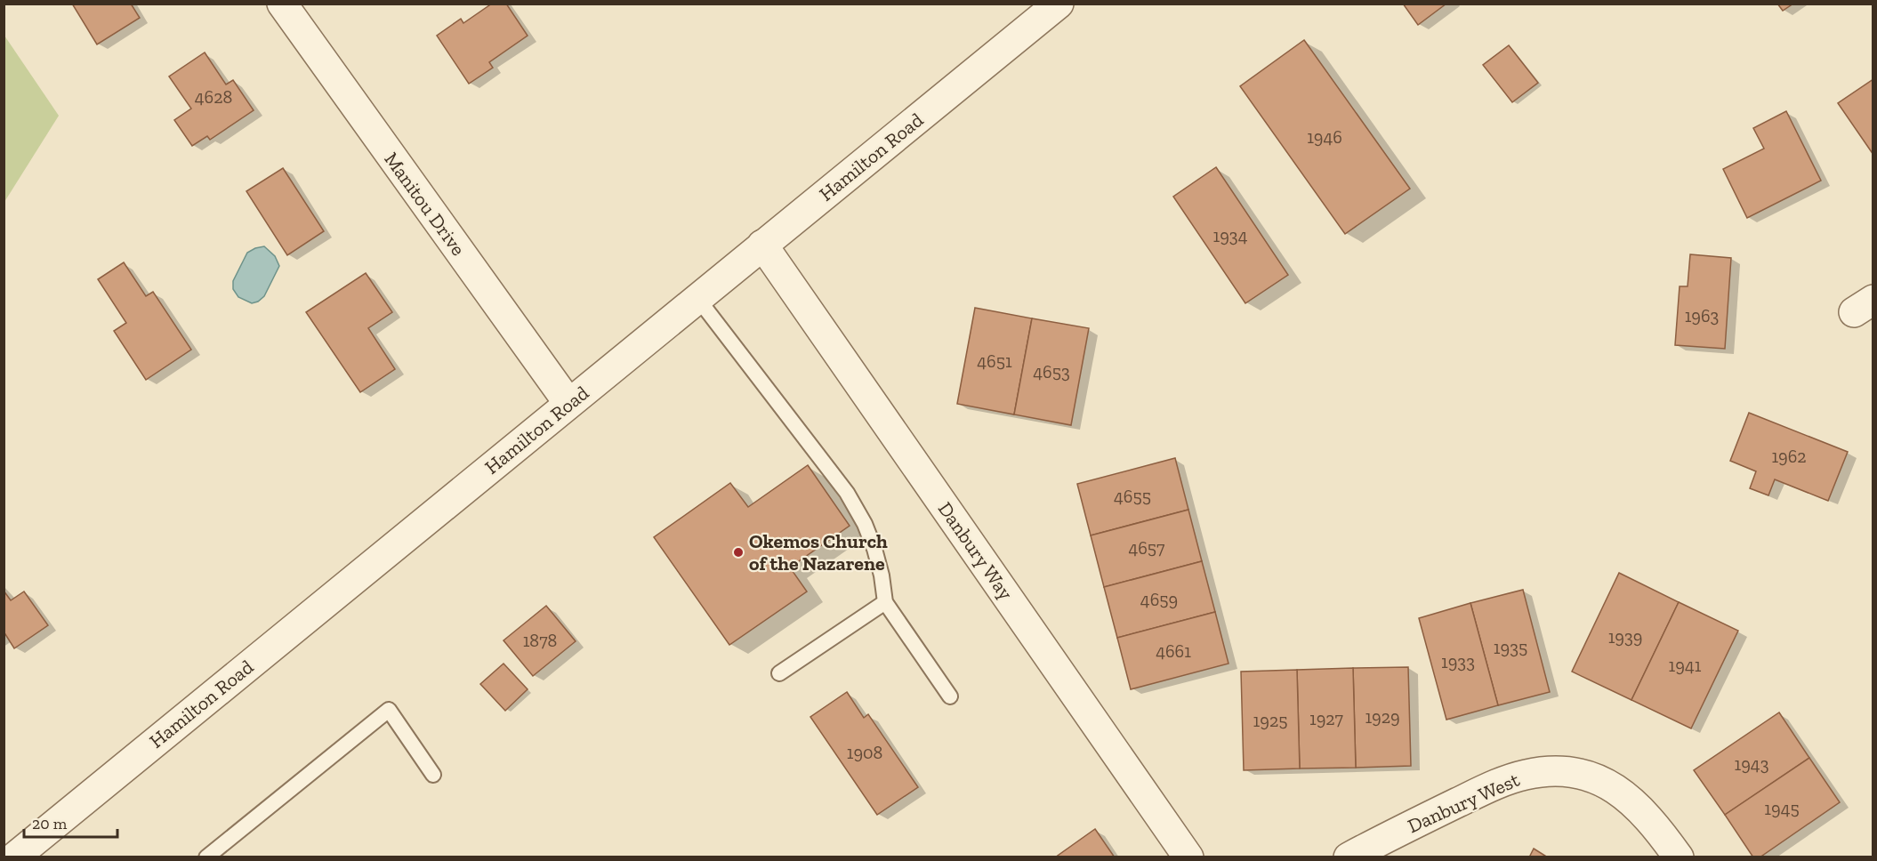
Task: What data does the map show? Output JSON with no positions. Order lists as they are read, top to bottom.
{
  "streets": {
    "street": [
      "Hamilton Road",
      "Manitou Drive",
      "Danbury Way",
      "Danbury West"
    ]
  },
  "crossings": [
    ["Hamilton Road", "Manitou Drive"],
    ["Hamilton Road", "Danbury Way"]
  ],
  "places": ["Okemos Church of the Nazarene"],
  "house_numbers": [
    "4628",
    "1946",
    "1934",
    "1963",
    "4651",
    "4653",
    "1962",
    "4655",
    "4657",
    "4659",
    "1939",
    "1878",
    "1935",
    "4661",
    "1933",
    "1941",
    "1929",
    "1927",
    "1925",
    "1908",
    "1943",
    "1945"
  ],
  "scale_bar": "20 m"
}
